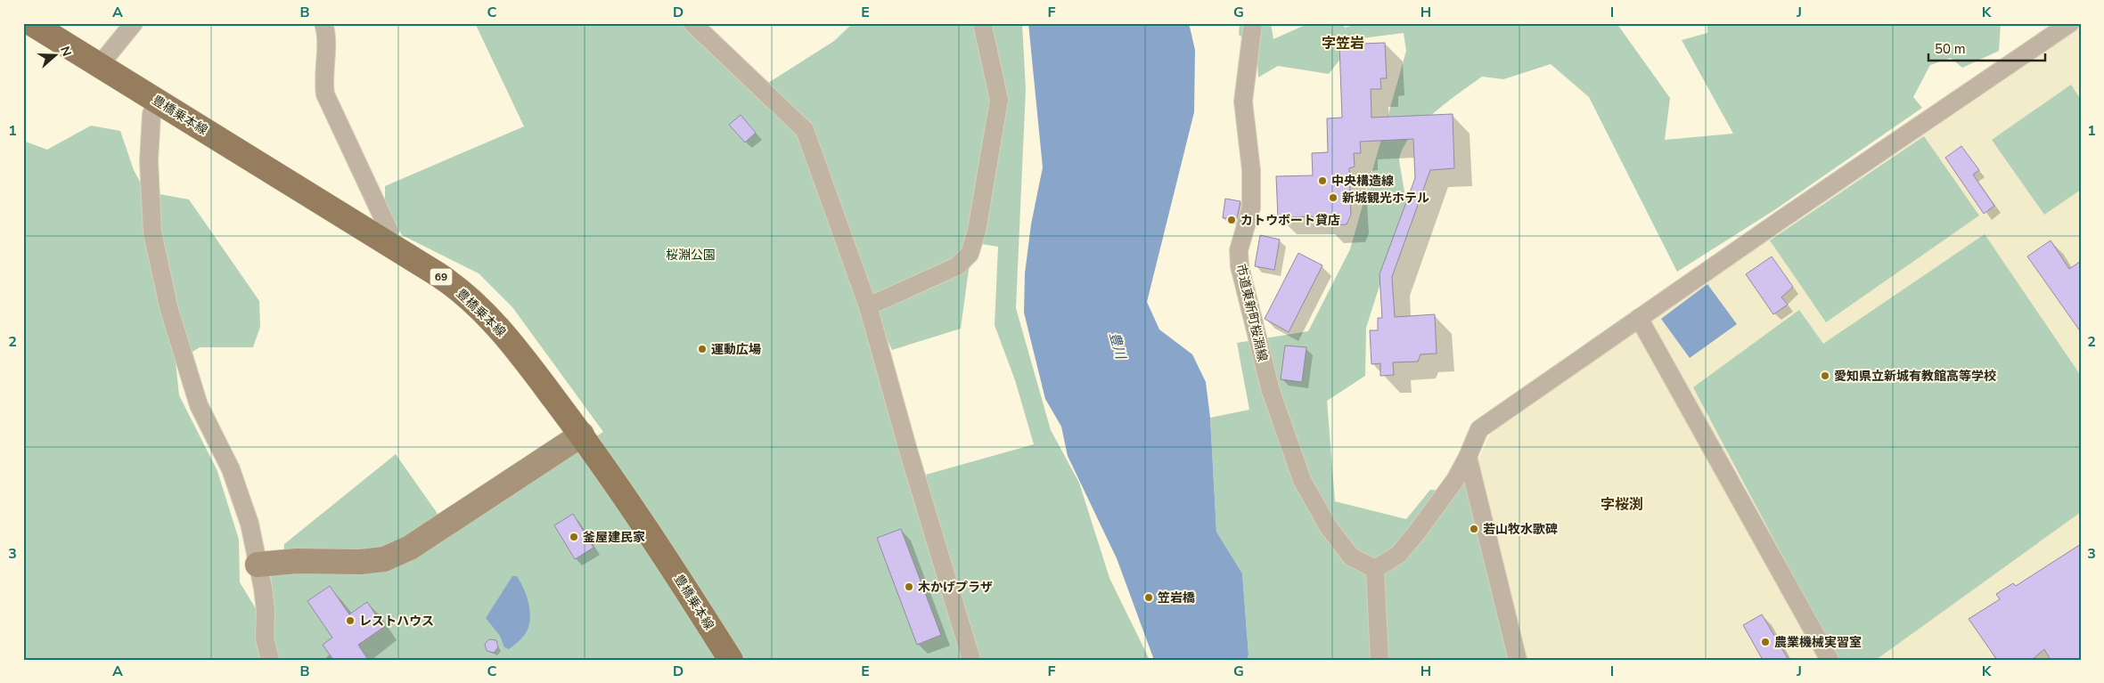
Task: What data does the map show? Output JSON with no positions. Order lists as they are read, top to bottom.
{
  "streets": {
    "main road": ["豊橋乗本線", "69"],
    "street": ["市道東新町桜淵線"]
  },
  "districts": ["字笠岩", "字桜渕"],
  "water": ["豊川"],
  "parks": ["桜淵公園"],
  "places": [
    "中央構造線",
    "新城観光ホテル",
    "カトウボート貸店",
    "運動広場",
    "愛知県立新城有教館高等学校",
    "若山牧水歌碑",
    "釜屋建民家",
    "木かげプラザ",
    "笠岩橋",
    "レストハウス",
    "農業機械実習室"
  ],
  "scale_bar": "50 m",
  "north": "right",
  "grid": {
    "columns": [
      "A",
      "B",
      "C",
      "D",
      "E",
      "F",
      "G",
      "H",
      "I",
      "J",
      "K"
    ],
    "rows": ["1", "2", "3"]
  }
}
